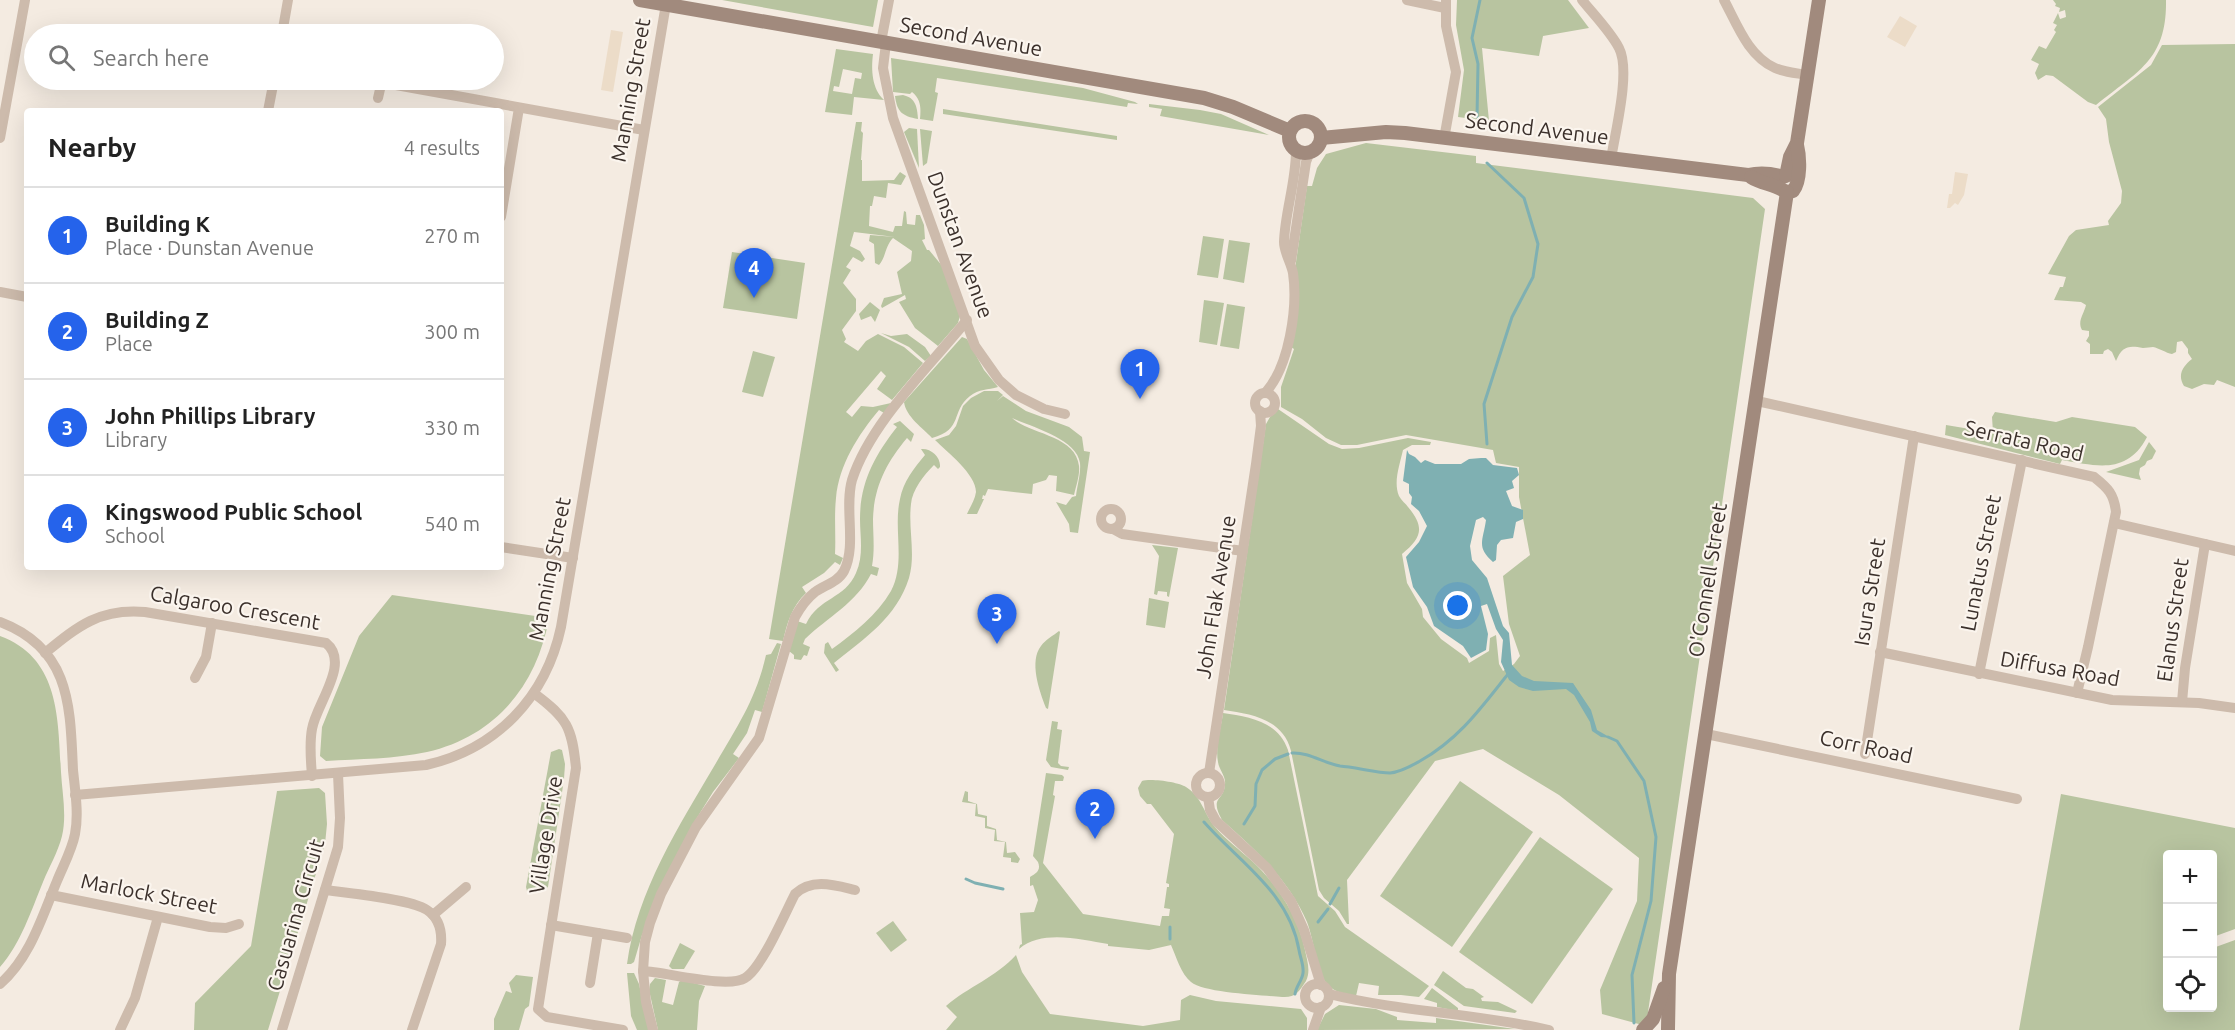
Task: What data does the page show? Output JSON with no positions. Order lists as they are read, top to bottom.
{
  "streets": {
    "street": [
      "Second Avenue",
      "Manning Street",
      "Dunstan Avenue",
      "Serrata Road",
      "Lunatus Street",
      "O'Connell Street",
      "Isura Street",
      "John Flak Avenue",
      "Calgaroo Crescent",
      "Elanus Street",
      "Diffusa Road",
      "Corr Road",
      "Village Drive",
      "Marlock Street",
      "Casuarina Circuit"
    ]
  },
  "crossings": [
    ["Second Avenue", "Manning Street"],
    ["Second Avenue", "Dunstan Avenue"],
    ["Second Avenue", "O'Connell Street"],
    ["Manning Street", "Calgaroo Crescent"],
    ["Manning Street", "Village Drive"],
    ["Manning Street", "Casuarina Circuit"],
    ["Serrata Road", "Lunatus Street"],
    ["Serrata Road", "O'Connell Street"],
    ["Serrata Road", "Isura Street"],
    ["Serrata Road", "Diffusa Road"],
    ["Lunatus Street", "Diffusa Road"],
    ["O'Connell Street", "Corr Road"],
    ["Isura Street", "Diffusa Road"],
    ["Elanus Street", "Diffusa Road"]
  ],
  "page": {
    "search": "Search here",
    "heading": ["Nearby", "4 results"],
    "list": [
      {
        "mark": "1",
        "name": "Building K",
        "note": "Place · Dunstan Avenue",
        "value": "270 m"
      },
      {
        "mark": "2",
        "name": "Building Z",
        "note": "Place",
        "value": "300 m"
      },
      {
        "mark": "3",
        "name": "John Phillips Library",
        "note": "Library",
        "value": "330 m"
      },
      {
        "mark": "4",
        "name": "Kingswood Public School",
        "note": "School",
        "value": "540 m"
      }
    ],
    "pins": [
      "4",
      "1",
      "3",
      "2"
    ],
    "map_buttons": ["+", "−"]
  }
}
